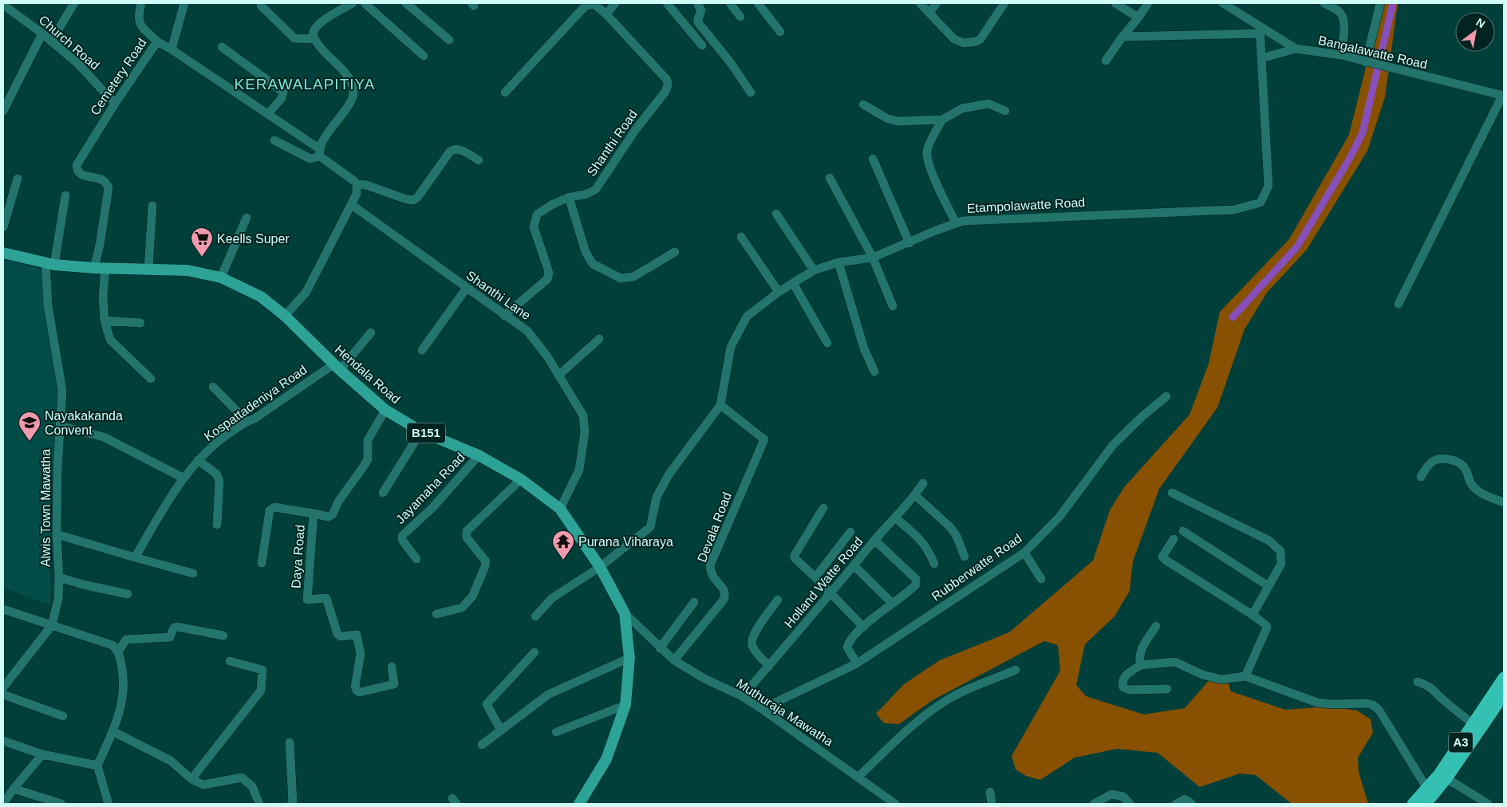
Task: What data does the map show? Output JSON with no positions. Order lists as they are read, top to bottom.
{
  "streets": {
    "highway": ["A3"],
    "main road": ["Hendala Road", "B151"],
    "street": [
      "Church Road",
      "Bangalawatte Road",
      "Cemetery Road",
      "Shanthi Road",
      "Etampolawatte Road",
      "Shanthi Lane",
      "Kospattadeniya Road",
      "Jayamaha Road",
      "Alwis Town Mawatha",
      "Devala Road",
      "Daya Road",
      "Rubberwatte Road",
      "Holland Watte Road",
      "Muthuraja Mawatha"
    ]
  },
  "crossings": [
    ["Church Road", "Cemetery Road"],
    ["Bangalawatte Road", "Etampolawatte Road"],
    ["Cemetery Road", "Hendala Road"],
    ["Shanthi Road", "Shanthi Lane"],
    ["Etampolawatte Road", "Hendala Road"],
    ["Etampolawatte Road", "Devala Road"],
    ["Shanthi Lane", "Hendala Road"],
    ["Hendala Road", "Kospattadeniya Road"],
    ["Hendala Road", "Jayamaha Road"],
    ["Hendala Road", "Alwis Town Mawatha"],
    ["Hendala Road", "Daya Road"],
    ["Hendala Road", "Muthuraja Mawatha"],
    ["Devala Road", "Muthuraja Mawatha"],
    ["Rubberwatte Road", "Muthuraja Mawatha"],
    ["Holland Watte Road", "Muthuraja Mawatha"]
  ],
  "districts": ["KERAWALAPITIYA"],
  "places": {
    "supermarket": ["Keells Super"],
    "school or university": ["Nayakakanda Convent"],
    "temple": ["Purana Viharaya"]
  },
  "north": "top right"
}
